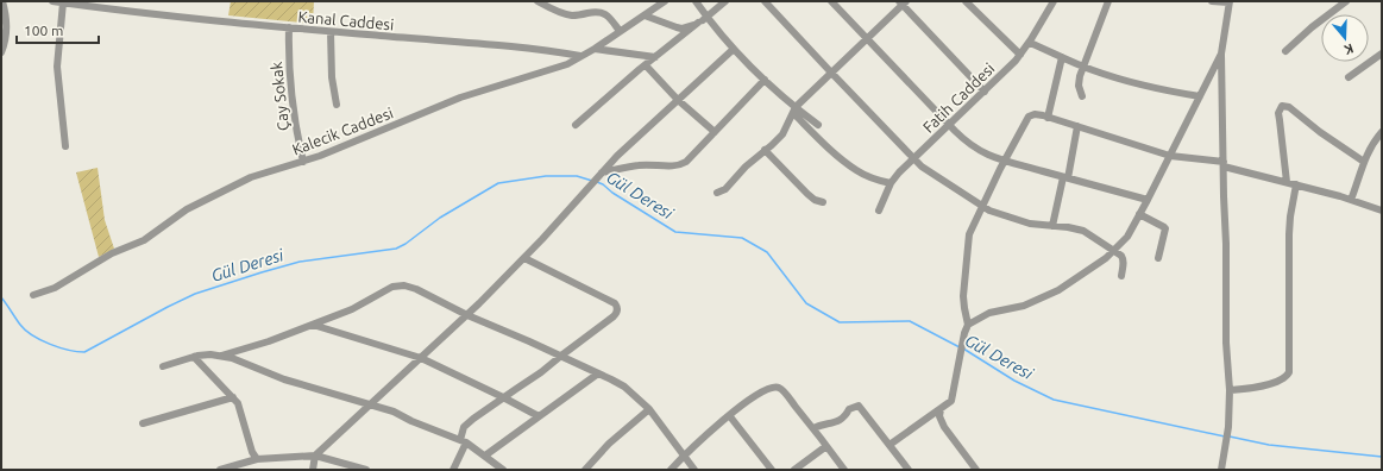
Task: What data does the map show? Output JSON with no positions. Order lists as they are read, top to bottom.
{
  "streets": {
    "street": [
      "Kanal Caddesi",
      "Çay Sokak",
      "Fatih Caddesi",
      "Kalecik Caddesi"
    ]
  },
  "crossings": [
    ["Kanal Caddesi", "Çay Sokak"],
    ["Kanal Caddesi", "Kalecik Caddesi"],
    ["Çay Sokak", "Kalecik Caddesi"]
  ],
  "water": ["Gül Deresi"],
  "scale_bar": "100 m",
  "north": "bottom"
}
